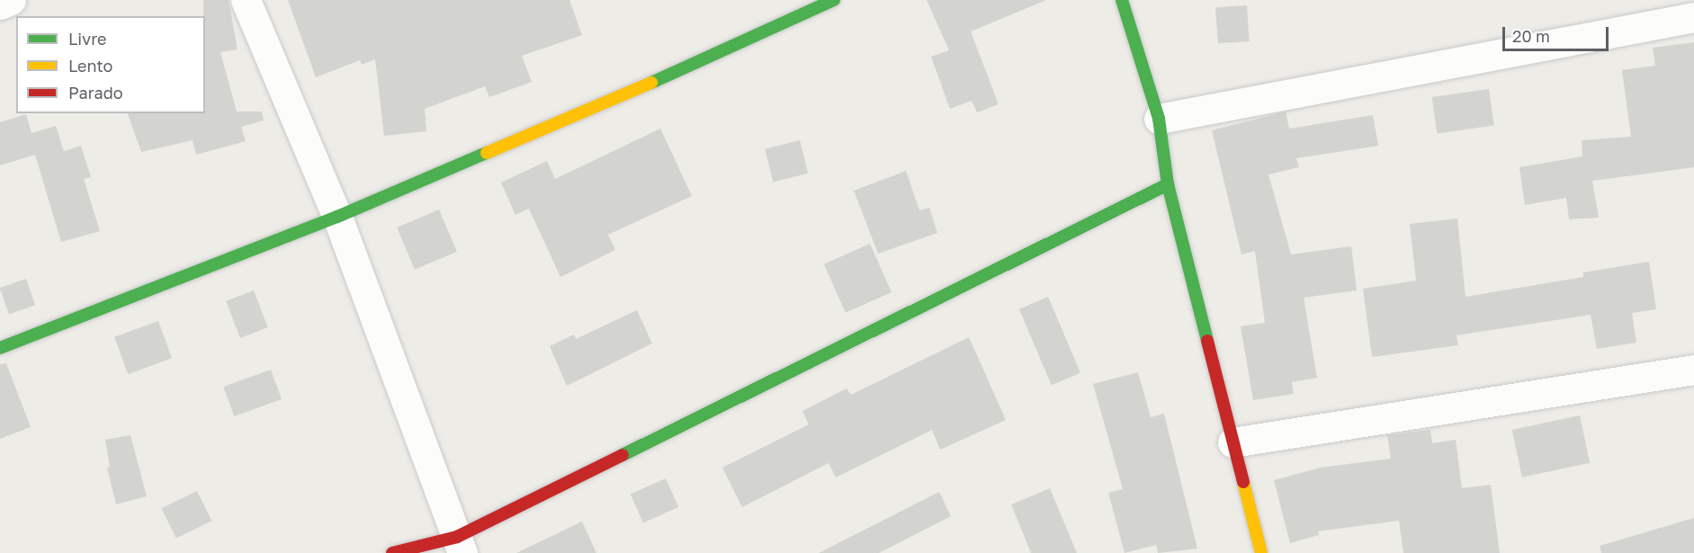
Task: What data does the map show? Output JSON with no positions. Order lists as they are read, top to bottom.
{
  "legend": ["Livre", "Lento", "Parado"],
  "scale_bar": "20 m"
}
